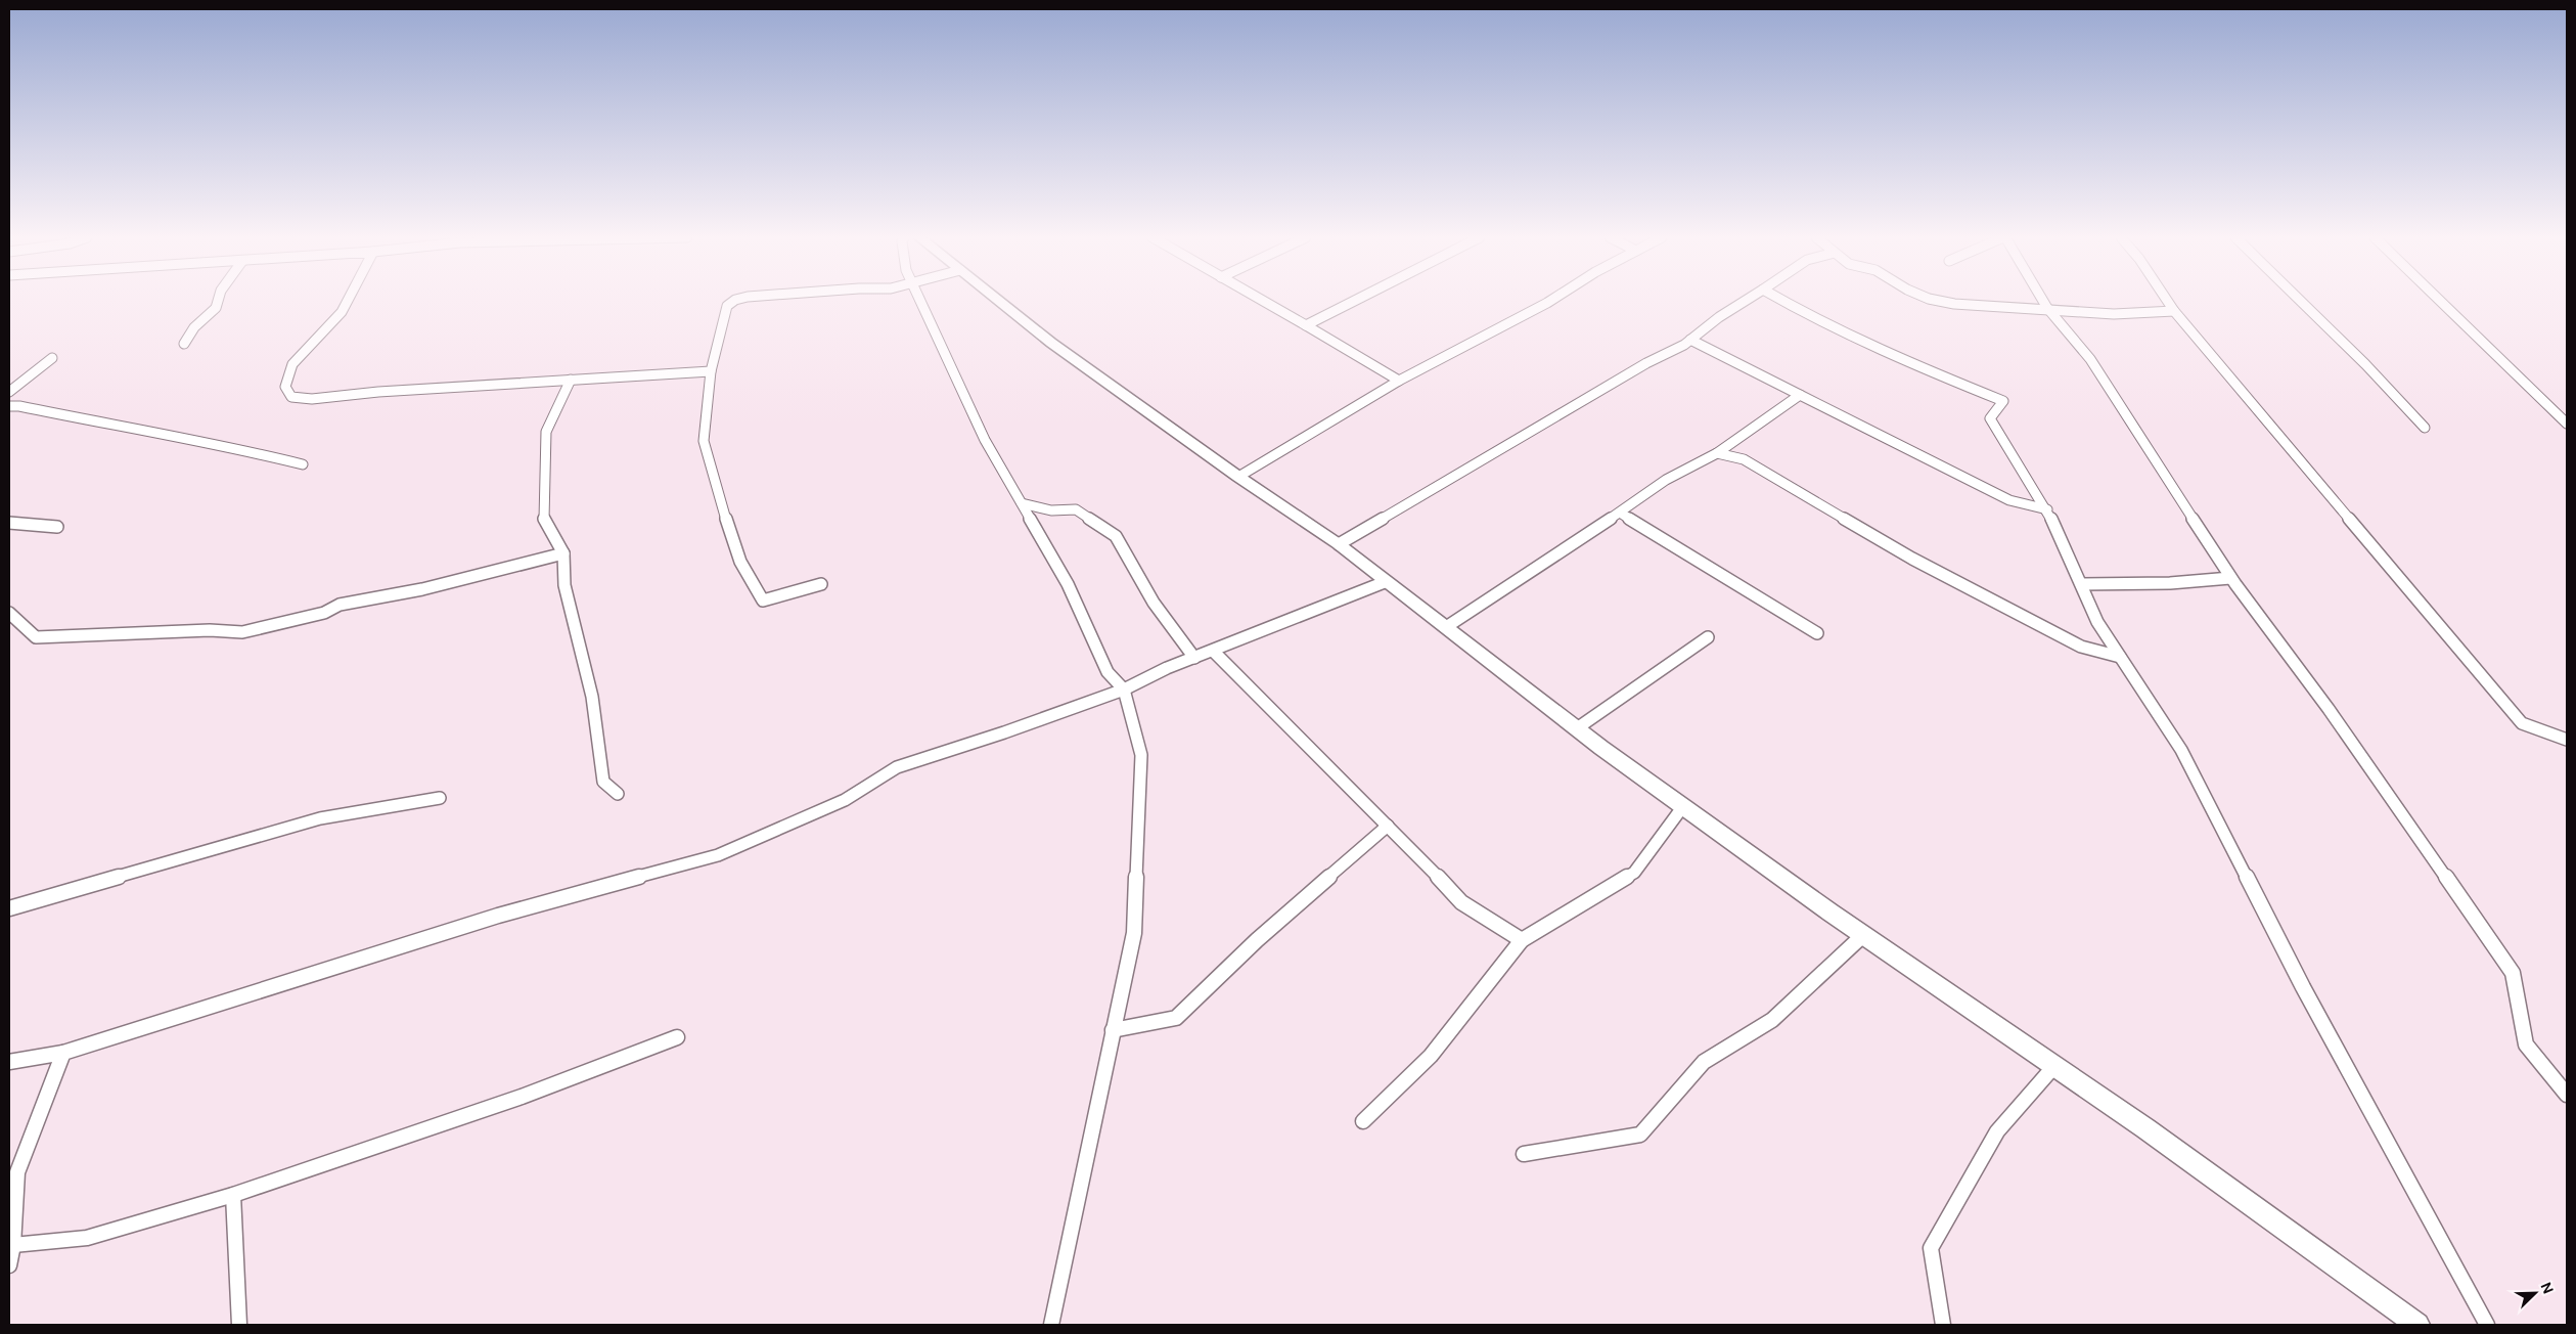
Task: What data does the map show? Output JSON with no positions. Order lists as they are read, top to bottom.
{
  "north": "top right"
}
